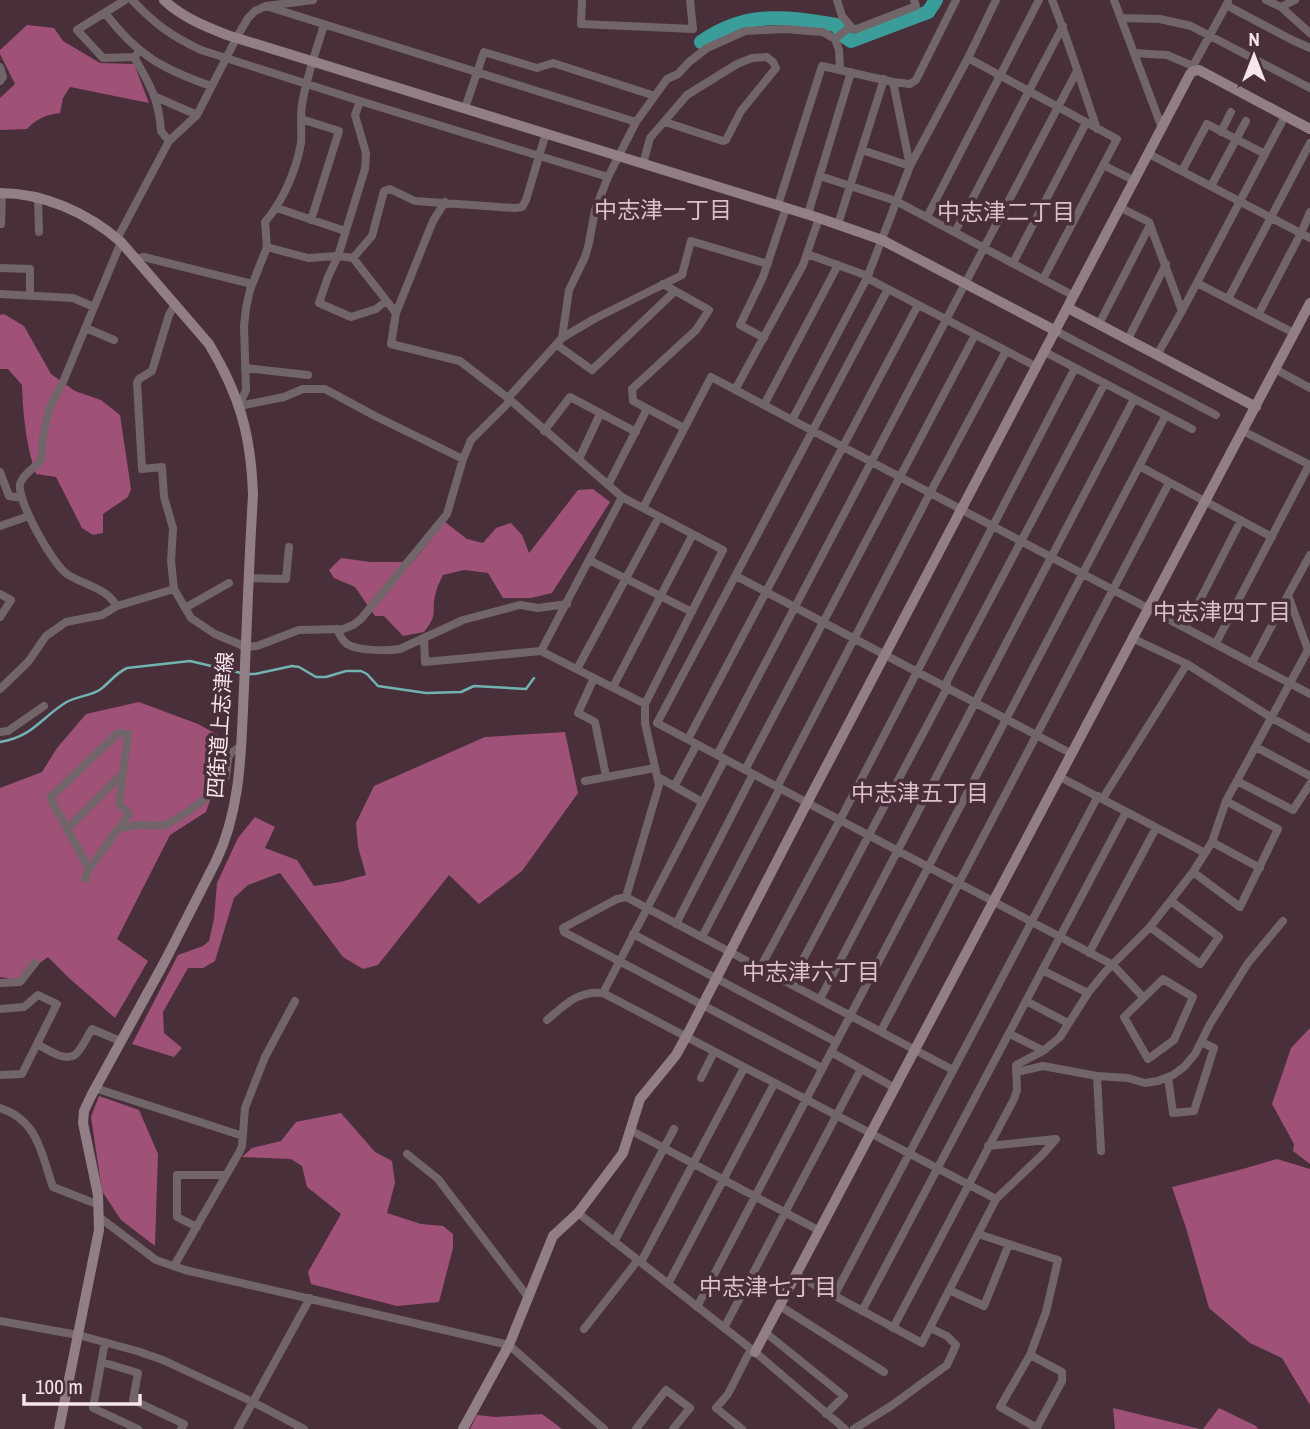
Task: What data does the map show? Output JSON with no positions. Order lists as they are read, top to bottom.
{
  "streets": {
    "street": ["四街道上志津線"]
  },
  "districts": [
    "中志津一丁目",
    "中志津二丁目",
    "中志津四丁目",
    "中志津五丁目",
    "中志津六丁目",
    "中志津七丁目"
  ],
  "scale_bar": "100 m",
  "north": "top"
}
